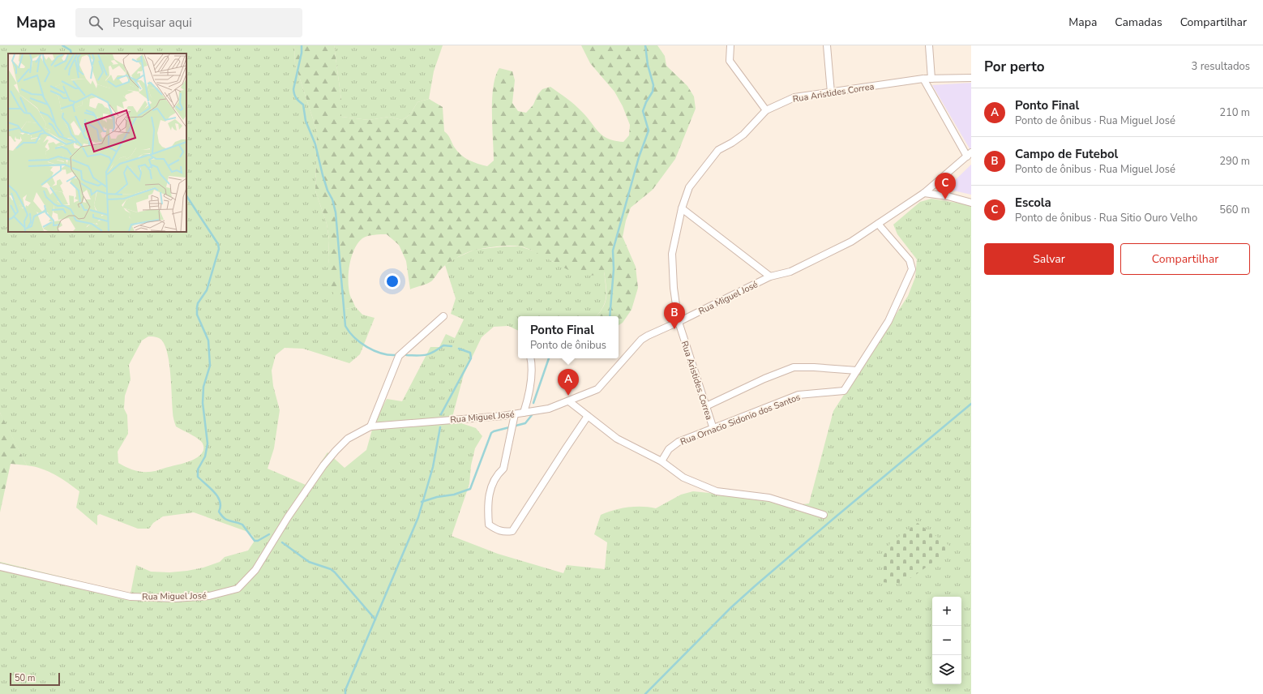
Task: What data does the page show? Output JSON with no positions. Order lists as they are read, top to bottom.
{
  "streets": {
    "street": ["Rua Aristides Correa", "Rua Miguel José", "Rua Ornacio Sidonio dos Santos"]
  },
  "crossings": [
    ["Rua Aristides Correa", "Rua Miguel José"],
    ["Rua Aristides Correa", "Rua Ornacio Sidonio dos Santos"],
    ["Rua Miguel José", "Rua Ornacio Sidonio dos Santos"]
  ],
  "scale_bar": "50 m",
  "page": {
    "header": "Mapa",
    "search": "Pesquisar aqui",
    "nav": ["Mapa", "Camadas", "Compartilhar"],
    "heading": ["Por perto", "3 resultados"],
    "list": [
      {
        "mark": "A",
        "name": "Ponto Final",
        "note": "Ponto de ônibus · Rua Miguel José",
        "value": "210 m"
      },
      {
        "mark": "B",
        "name": "Campo de Futebol",
        "note": "Ponto de ônibus · Rua Miguel José",
        "value": "290 m"
      },
      {
        "mark": "C",
        "name": "Escola",
        "note": "Ponto de ônibus · Rua Sitio Ouro Velho",
        "value": "560 m"
      }
    ],
    "pins": ["C", "B", "A"],
    "buttons": ["Salvar", "Compartilhar"],
    "popup": ["Ponto Final", "Ponto de ônibus"],
    "map_buttons": ["+", "−"],
    "scale": "50 m"
  }
}
